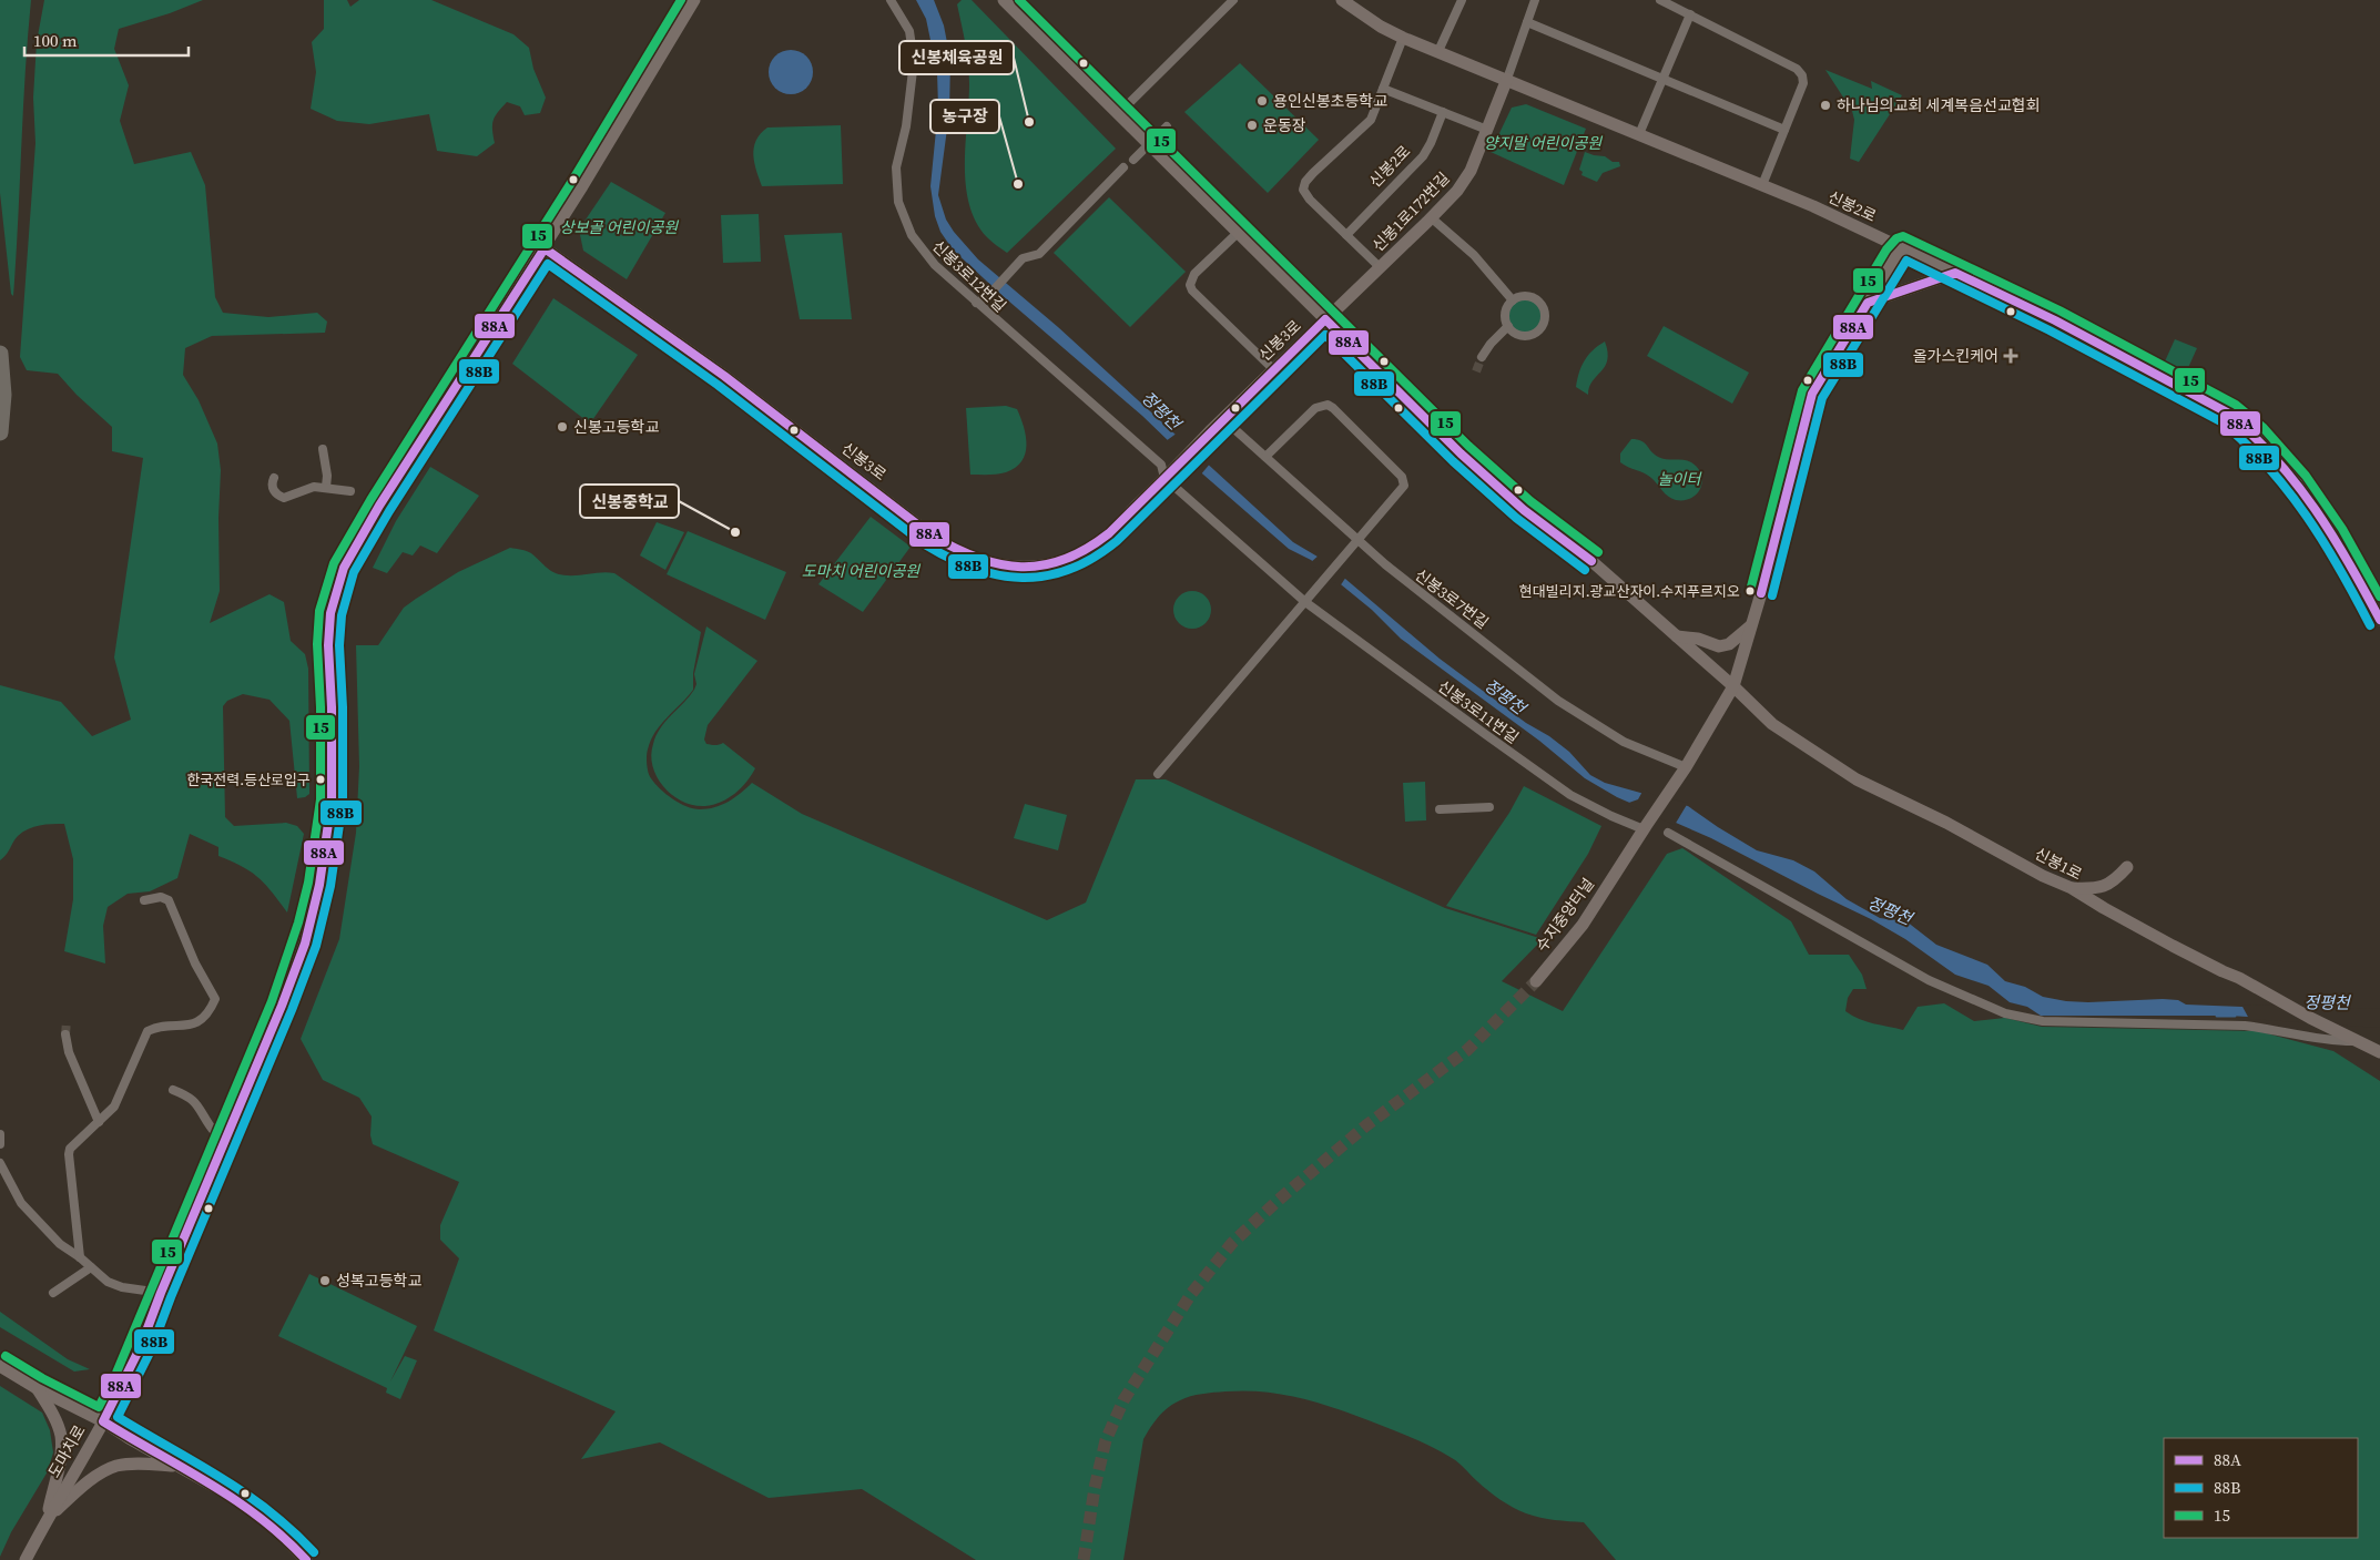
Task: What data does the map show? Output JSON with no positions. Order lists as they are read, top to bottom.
{
  "streets": {
    "street": [
      "신봉2로",
      "신봉1로172번길",
      "신봉3로12번길",
      "신봉3로",
      "신봉3로7번길",
      "신봉3로11번길",
      "신봉1로",
      "수지중앙터널",
      "도마치로"
    ]
  },
  "crossings": [
    ["신봉2로", "신봉1로172번길"],
    ["신봉2로", "수지중앙터널"],
    ["신봉1로172번길", "신봉3로"],
    ["신봉1로172번길", "신봉1로"],
    ["신봉3로12번길", "신봉3로"],
    ["신봉3로12번길", "신봉3로11번길"],
    ["신봉3로", "신봉3로7번길"],
    ["신봉3로", "신봉3로11번길"],
    ["신봉3로", "신봉1로"],
    ["신봉3로", "도마치로"],
    ["신봉3로7번길", "수지중앙터널"],
    ["신봉3로11번길", "수지중앙터널"],
    ["신봉1로", "수지중앙터널"]
  ],
  "water": ["정평천"],
  "parks": [
    "양지말 어린이공원",
    "상보골 어린이공원",
    "놀이터",
    "도마치 어린이공원"
  ],
  "places": {
    "other": [
      "용인신봉초등학교",
      "하나님의교회 세계복음선교협회",
      "신봉체육공원",
      "운동장",
      "농구장",
      "신봉고등학교",
      "신봉중학교",
      "현대빌리지.광교산자이.수지푸르지오",
      "한국전력.등산로입구",
      "성복고등학교"
    ],
    "health": ["올가스킨케어"]
  },
  "lines": ["transit line 15", "transit line 88A", "transit line 88B"],
  "legend": ["88A", "88B", "15"],
  "scale_bar": "100 m"
}
